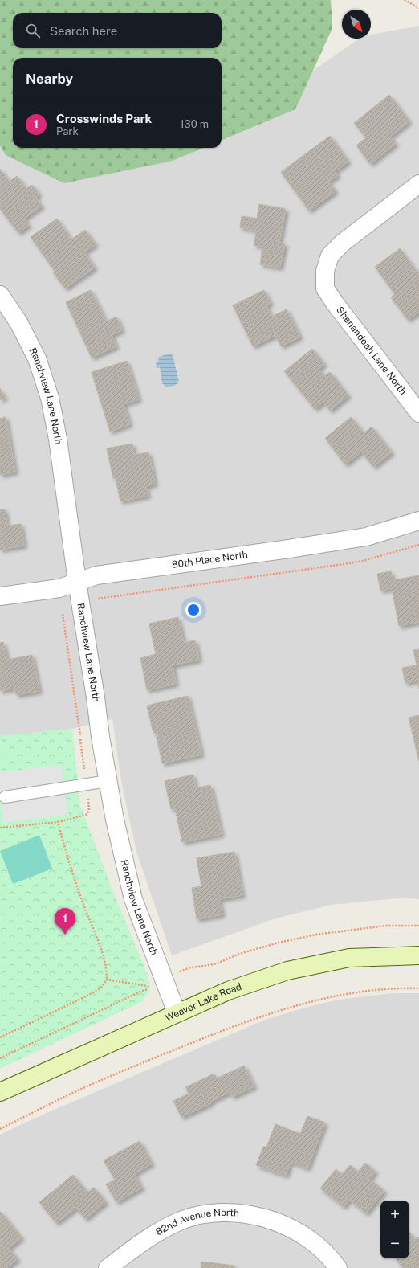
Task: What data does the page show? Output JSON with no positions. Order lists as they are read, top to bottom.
{
  "streets": {
    "main road": ["Weaver Lake Road"],
    "street": [
      "Shenandoah Lane North",
      "Ranchview Lane North",
      "80th Place North",
      "82nd Avenue North"
    ]
  },
  "crossings": [
    ["Ranchview Lane North", "80th Place North"],
    ["Ranchview Lane North", "Weaver Lake Road"]
  ],
  "north": "bottom right",
  "page": {
    "search": "Search here",
    "heading": "Nearby",
    "list": [
      {
        "mark": "1",
        "name": "Crosswinds Park",
        "note": "Park",
        "value": "130 m"
      }
    ],
    "pins": "1",
    "map_buttons": ["+", "−"]
  }
}
